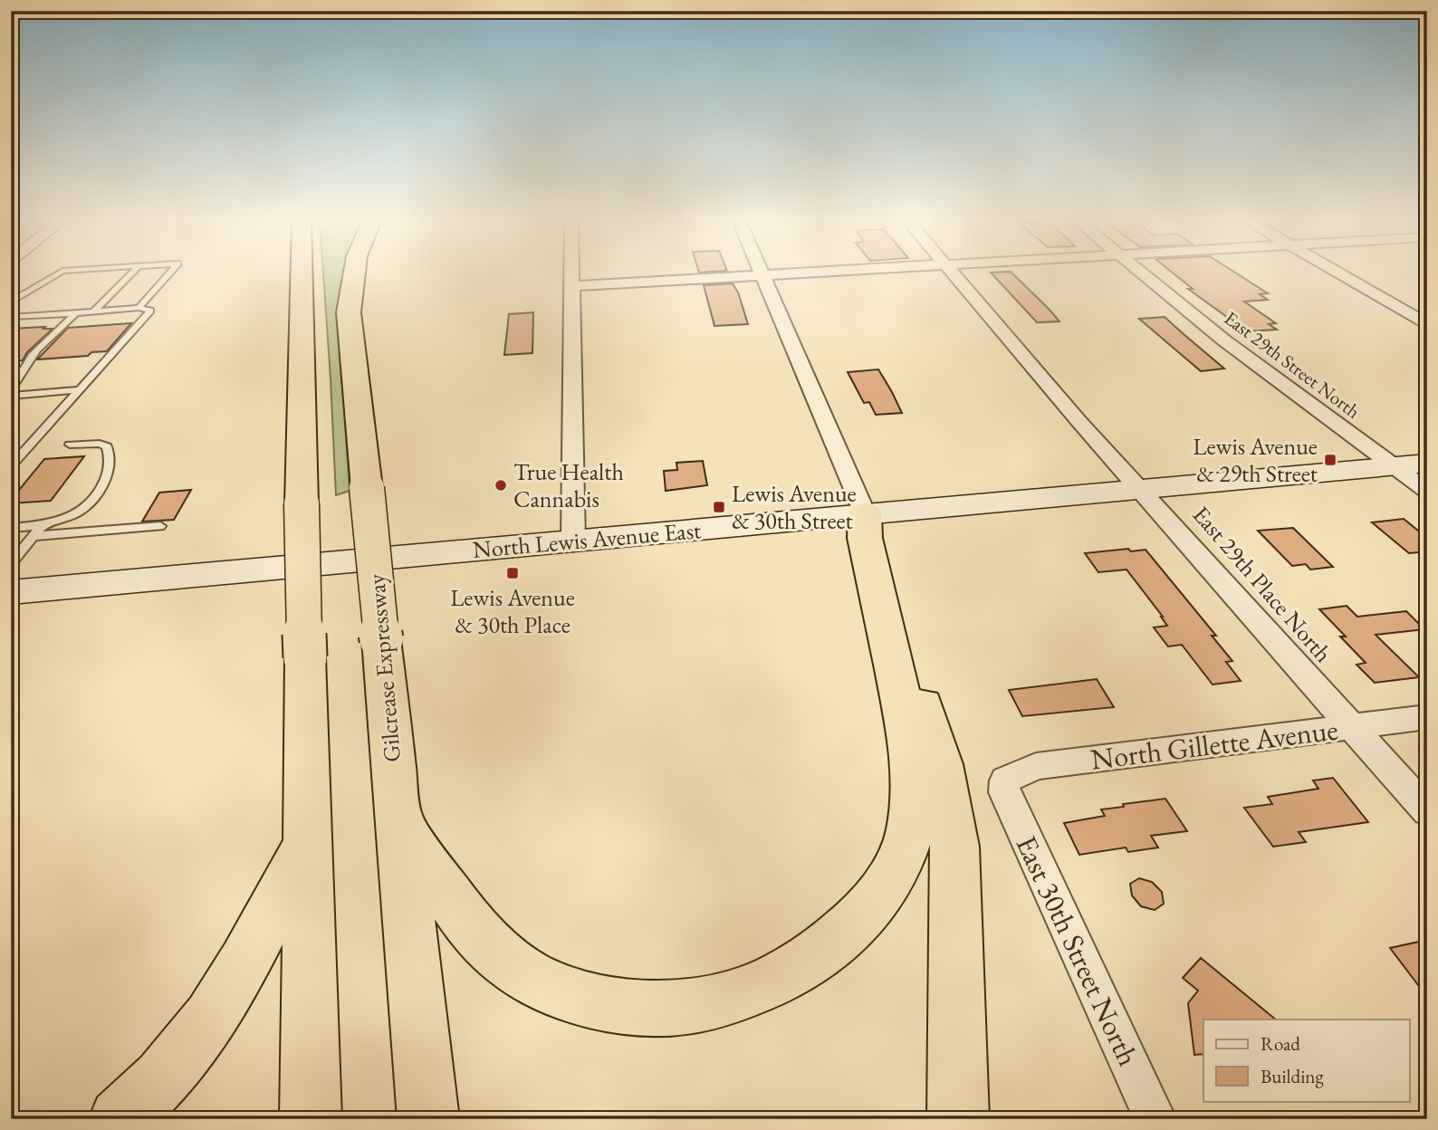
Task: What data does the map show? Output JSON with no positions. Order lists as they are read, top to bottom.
{
  "streets": {
    "highway": ["Gilcrease Expressway"],
    "main road": ["North Lewis Avenue East"],
    "street": [
      "East 29th Street North",
      "East 29th Place North",
      "North Gillette Avenue",
      "East 30th Street North"
    ]
  },
  "crossings": [
    ["East 29th Street North", "North Lewis Avenue East"],
    ["North Lewis Avenue East", "East 29th Place North"],
    ["East 29th Place North", "North Gillette Avenue"],
    ["North Gillette Avenue", "East 30th Street North"]
  ],
  "places": {
    "transit": ["Lewis Avenue & 29th Street", "Lewis Avenue & 30th Street", "Lewis Avenue & 30th Place"],
    "other": ["True Health Cannabis"]
  },
  "legend": ["Road", "Building"]
}
